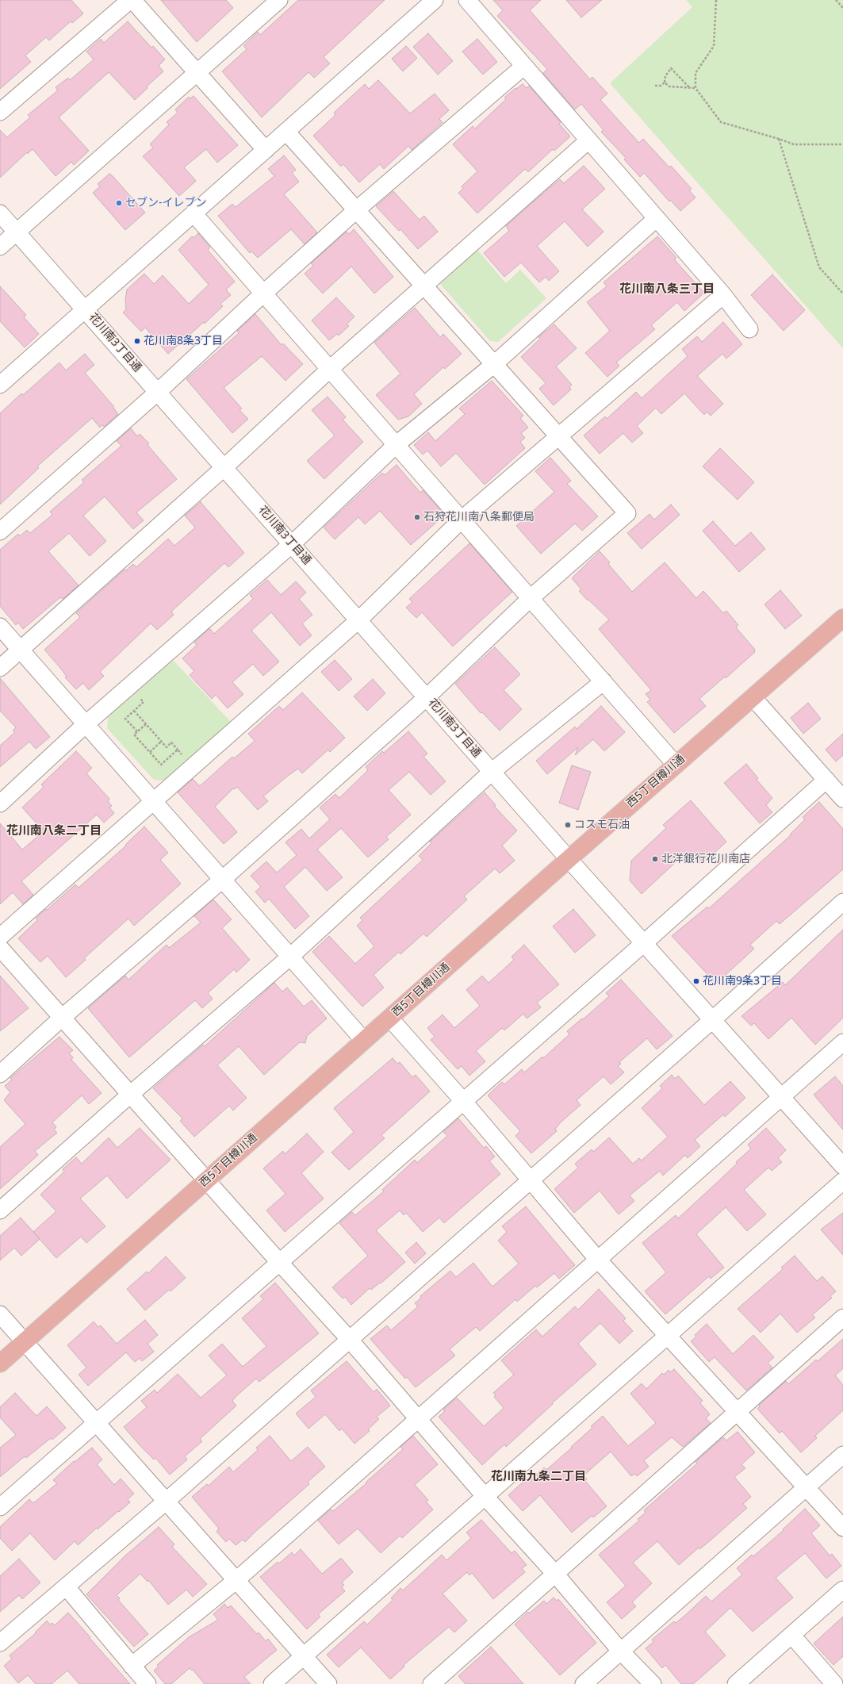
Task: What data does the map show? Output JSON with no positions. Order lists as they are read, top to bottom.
{
  "streets": {
    "main road": ["西5丁目樽川通"],
    "street": ["花川南3丁目通"]
  },
  "crossings": [
    ["花川南3丁目通", "西5丁目樽川通"]
  ],
  "districts": ["花川南八条三丁目", "花川南八条二丁目", "花川南九条二丁目"],
  "places": [
    "セブン-イレブン",
    "花川南8条3丁目",
    "石狩花川南八条郵便局",
    "コスモ石油",
    "北洋銀行花川南店",
    "花川南9条3丁目"
  ]
}
